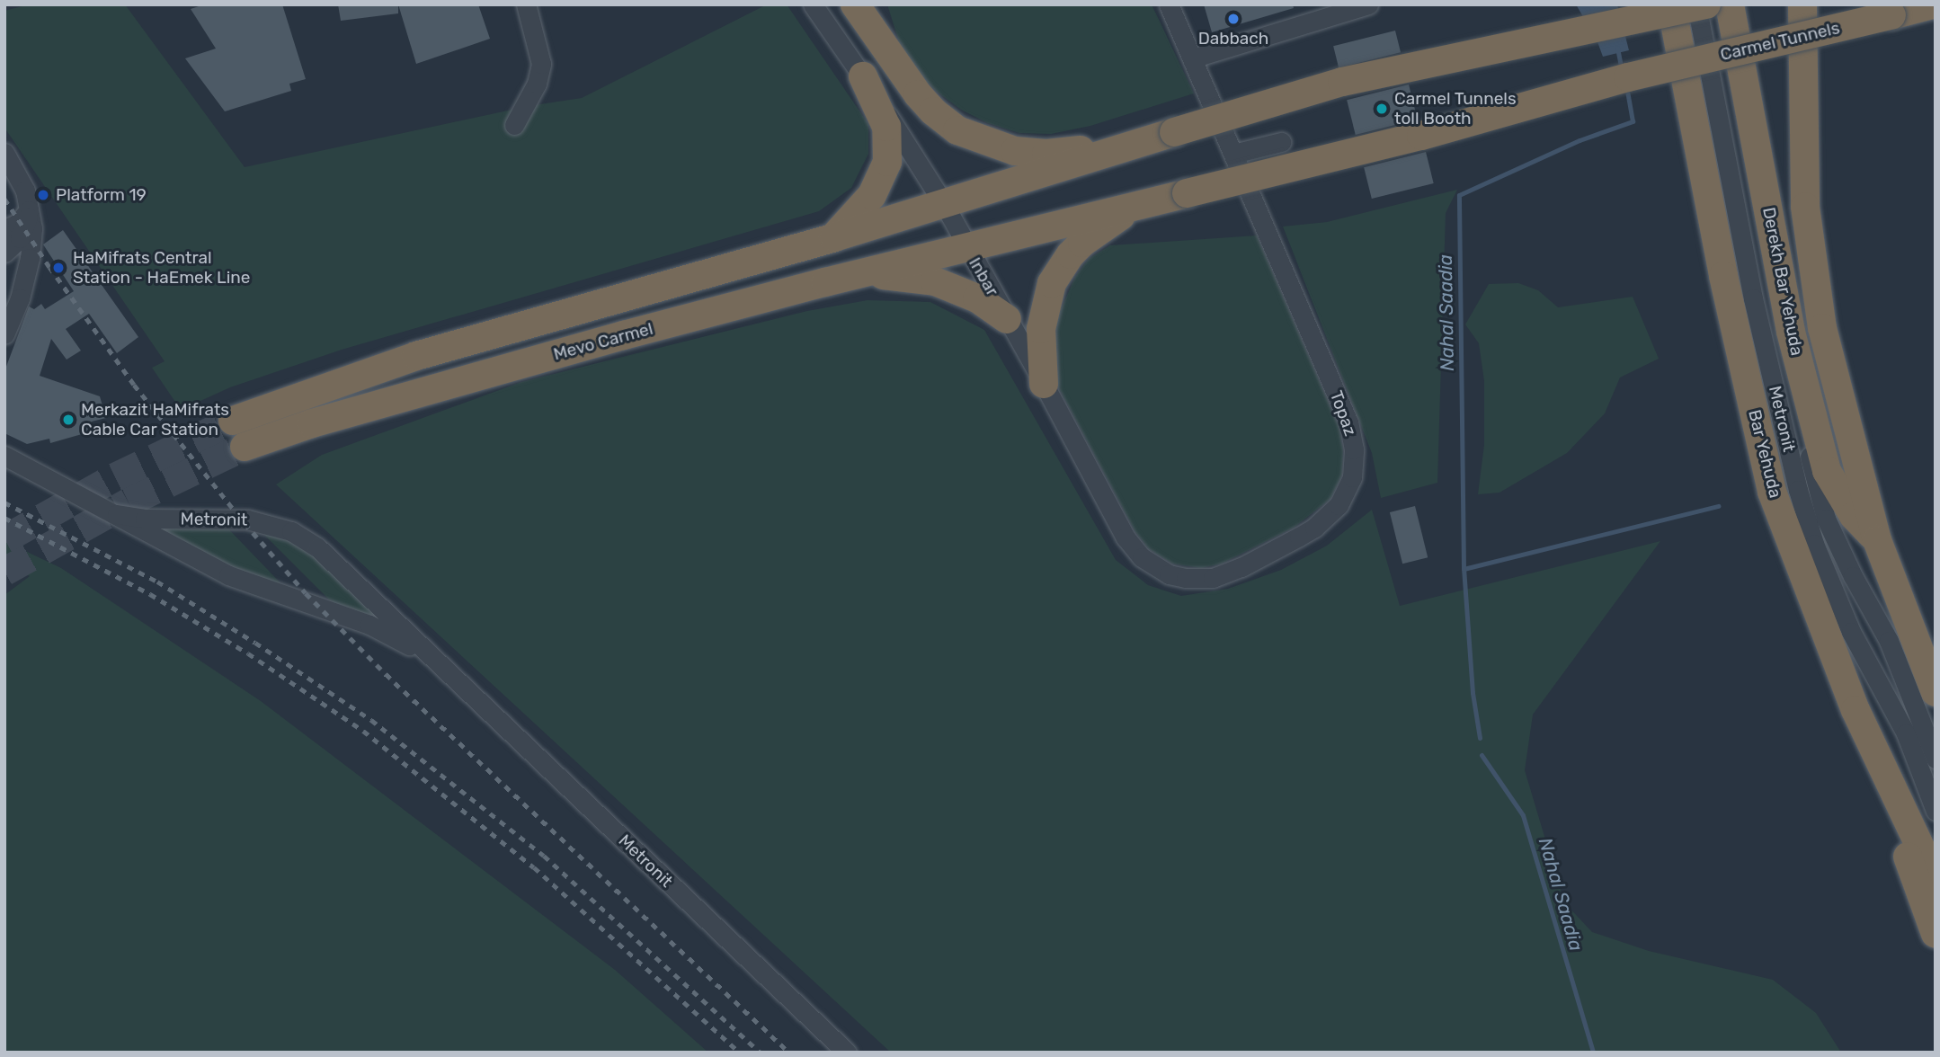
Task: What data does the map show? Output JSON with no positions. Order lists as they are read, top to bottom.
{
  "streets": {
    "highway": [
      "Carmel Tunnels",
      "Derekh Bar Yehuda",
      "Mevo Carmel",
      "Bar Yehuda"
    ],
    "street": ["Inbar", "Topaz", "Metronit"]
  },
  "crossings": [
    ["Carmel Tunnels", "Mevo Carmel"],
    ["Inbar", "Mevo Carmel"],
    ["Inbar", "Topaz"],
    ["Derekh Bar Yehuda", "Metronit"]
  ],
  "water": ["Nahal Saadia"],
  "places": [
    "Dabbach",
    "Carmel Tunnels toll Booth",
    "Platform 19",
    "HaMifrats Central Station - HaEmek Line",
    "Merkazit HaMifrats Cable Car Station"
  ]
}
